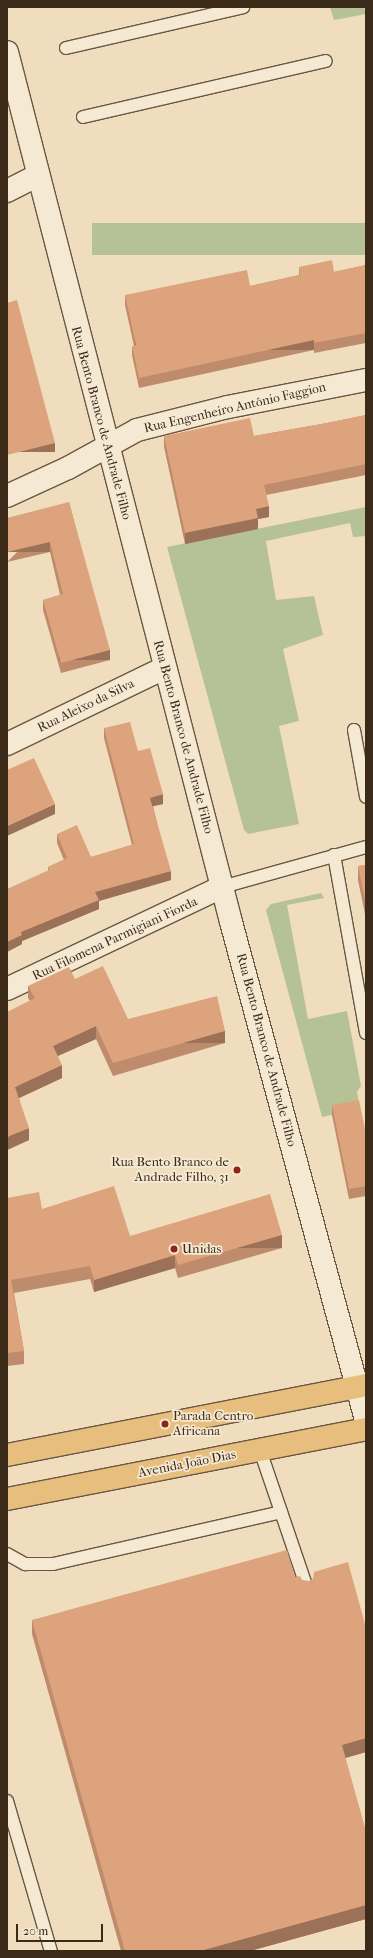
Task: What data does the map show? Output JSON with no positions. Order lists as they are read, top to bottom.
{
  "streets": {
    "main road": ["Avenida João Dias"],
    "street": [
      "Rua Engenheiro Antônio Faggion",
      "Rua Bento Branco de Andrade Filho",
      "Rua Aleixo da Silva",
      "Rua Filomena Parmigiani Fiorda"
    ]
  },
  "crossings": [
    ["Rua Engenheiro Antônio Faggion", "Rua Bento Branco de Andrade Filho"],
    ["Rua Bento Branco de Andrade Filho", "Rua Aleixo da Silva"],
    ["Rua Bento Branco de Andrade Filho", "Rua Filomena Parmigiani Fiorda"]
  ],
  "places": ["Rua Bento Branco de Andrade Filho, 31", "Unidas", "Parada Centro Africana"],
  "scale_bar": "20 m"
}
